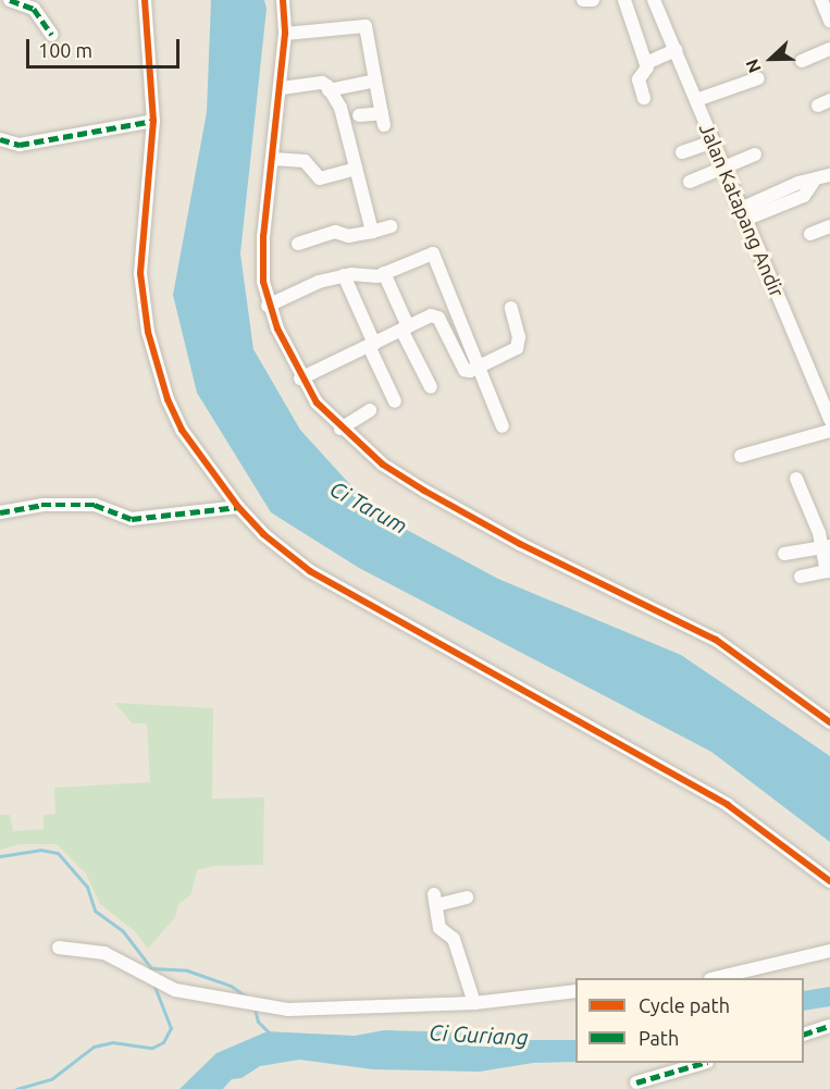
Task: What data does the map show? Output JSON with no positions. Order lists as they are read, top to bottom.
{
  "streets": {
    "street": ["Jalan Katapang Andir"]
  },
  "water": ["Ci Tarum", "Ci Guriang"],
  "legend": ["Cycle path", "Path"],
  "scale_bar": "100 m",
  "north": "left"
}
